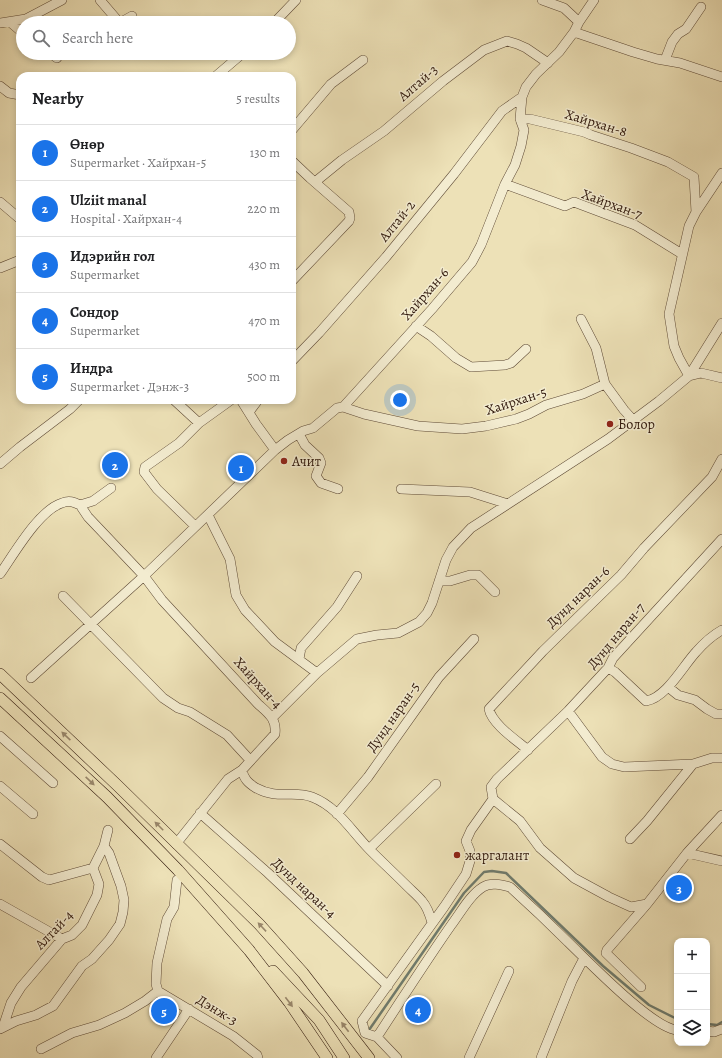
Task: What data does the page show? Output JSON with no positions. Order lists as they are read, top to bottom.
{
  "streets": {
    "street": [
      "Алтай-3",
      "Хайрхан-8",
      "Хайрхан-7",
      "Алтай-2",
      "Хайрхан-6",
      "Хайрхан-5",
      "Дунд наран-6",
      "Дунд наран-7",
      "Хайрхан-4",
      "Дунд наран-5",
      "Дунд наран-4",
      "Алтай-4",
      "Дэнж-3"
    ]
  },
  "crossings": [
    ["Хайрхан-7", "Хайрхан-6"],
    ["Хайрхан-6", "Хайрхан-5"],
    ["Дунд наран-6", "Дунд наран-7"]
  ],
  "places": ["Болор", "Ачит", "жаргалант"],
  "page": {
    "search": "Search here",
    "heading": ["Nearby", "5 results"],
    "list": [
      {
        "mark": "1",
        "name": "Өнөр",
        "note": "Supermarket · Хайрхан-5",
        "value": "130 m"
      },
      {
        "mark": "2",
        "name": "Ulziit manal",
        "note": "Hospital · Хайрхан-4",
        "value": "220 m"
      },
      {
        "mark": "3",
        "name": "Идэрийн гол",
        "note": "Supermarket",
        "value": "430 m"
      },
      {
        "mark": "4",
        "name": "Сондор",
        "note": "Supermarket",
        "value": "470 m"
      },
      {
        "mark": "5",
        "name": "Индра",
        "note": "Supermarket · Дэнж-3",
        "value": "500 m"
      }
    ],
    "pins": [
      "2",
      "1",
      "3",
      "4",
      "5"
    ],
    "map_buttons": ["+", "−"]
  }
}
